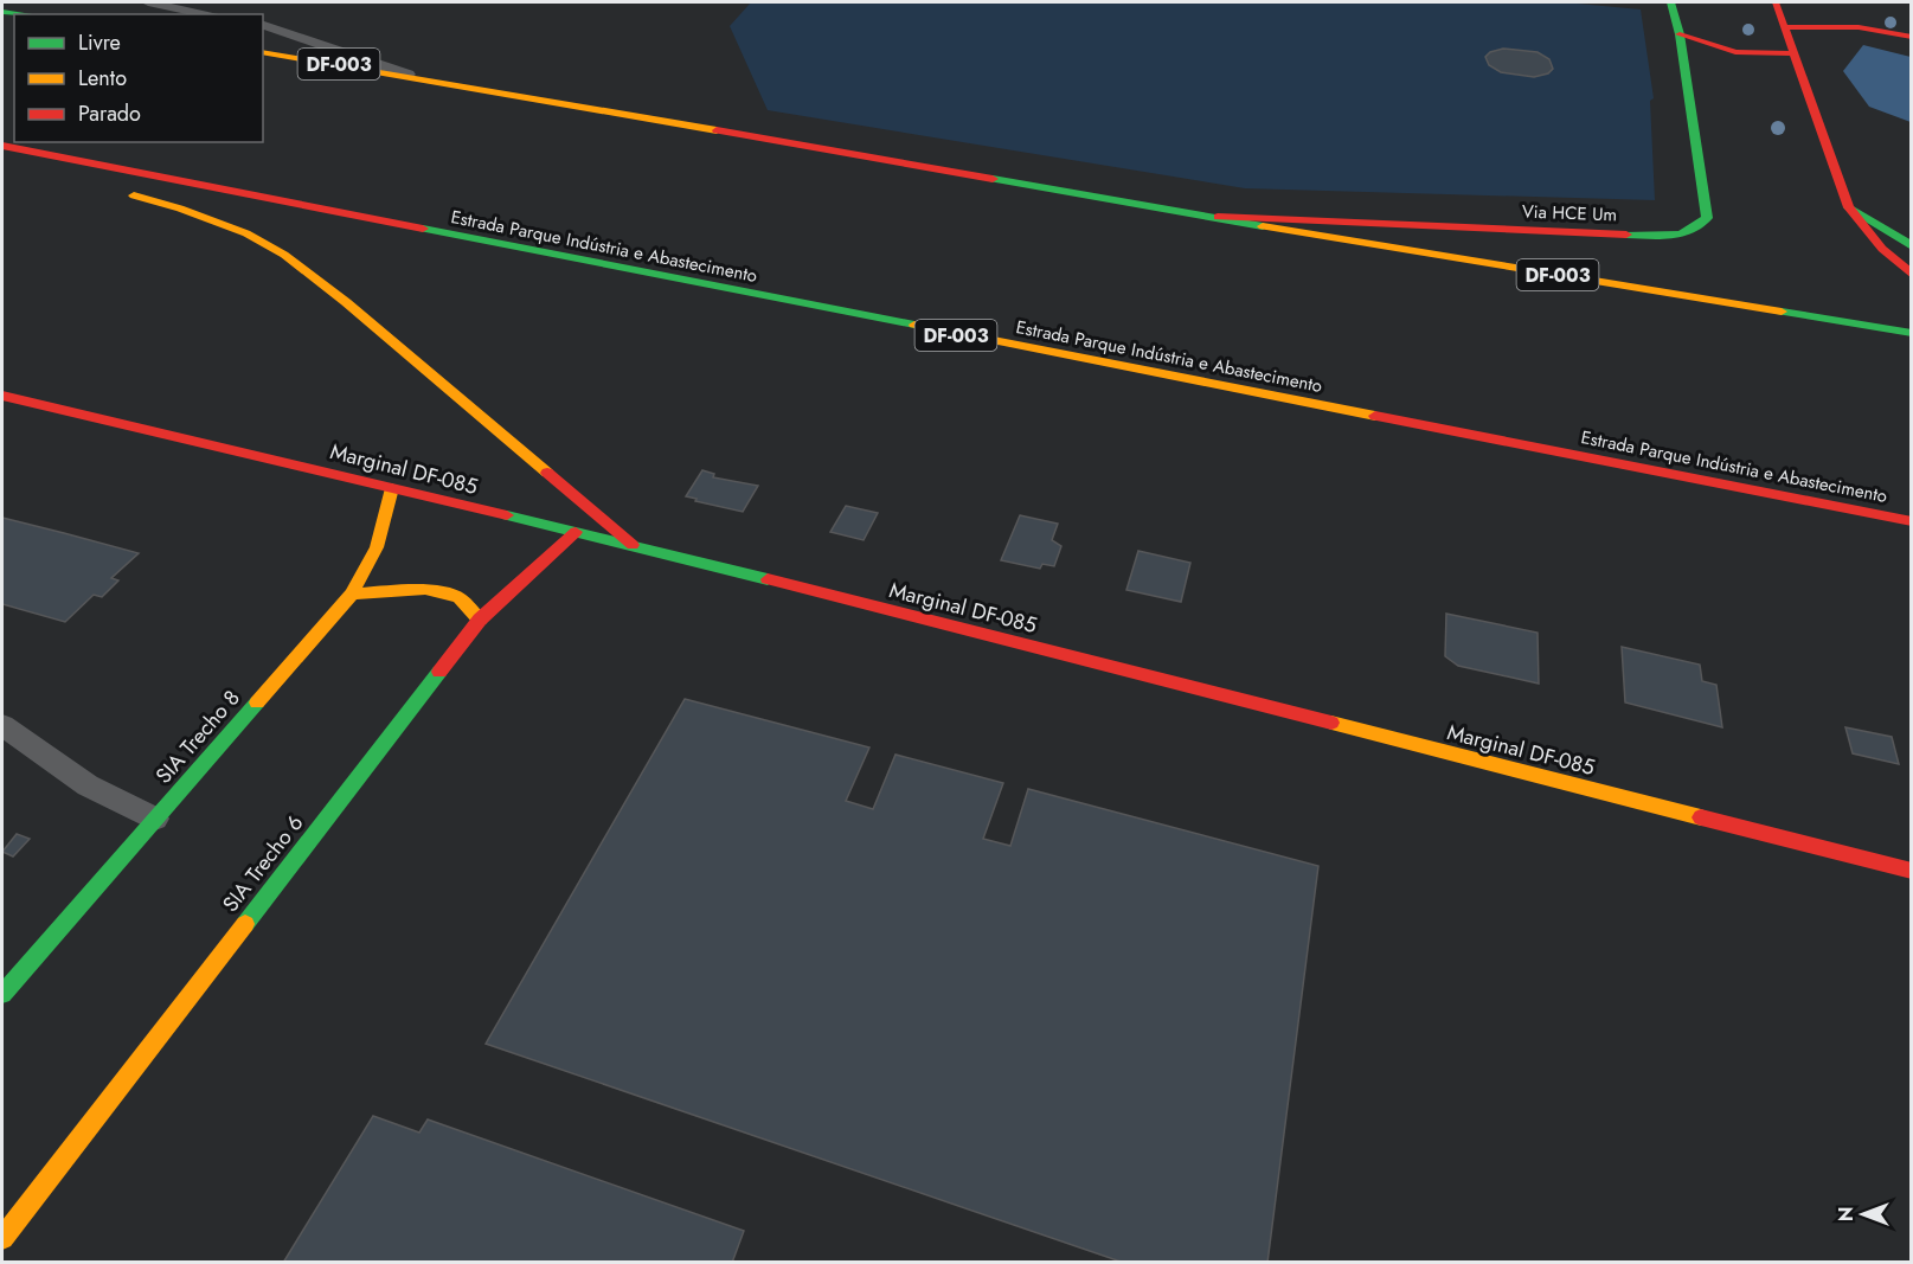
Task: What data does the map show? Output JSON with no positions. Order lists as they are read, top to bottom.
{
  "streets": {
    "main road": [
      "DF-003",
      "Via HCE Um",
      "Estrada Parque Indústria e Abastecimento",
      "Marginal DF-085",
      "SIA Trecho 8",
      "SIA Trecho 6"
    ]
  },
  "crossings": [
    ["DF-003", "Via HCE Um"],
    ["Marginal DF-085", "SIA Trecho 8"],
    ["Marginal DF-085", "SIA Trecho 6"]
  ],
  "legend": ["Livre", "Lento", "Parado"],
  "north": "left"
}
